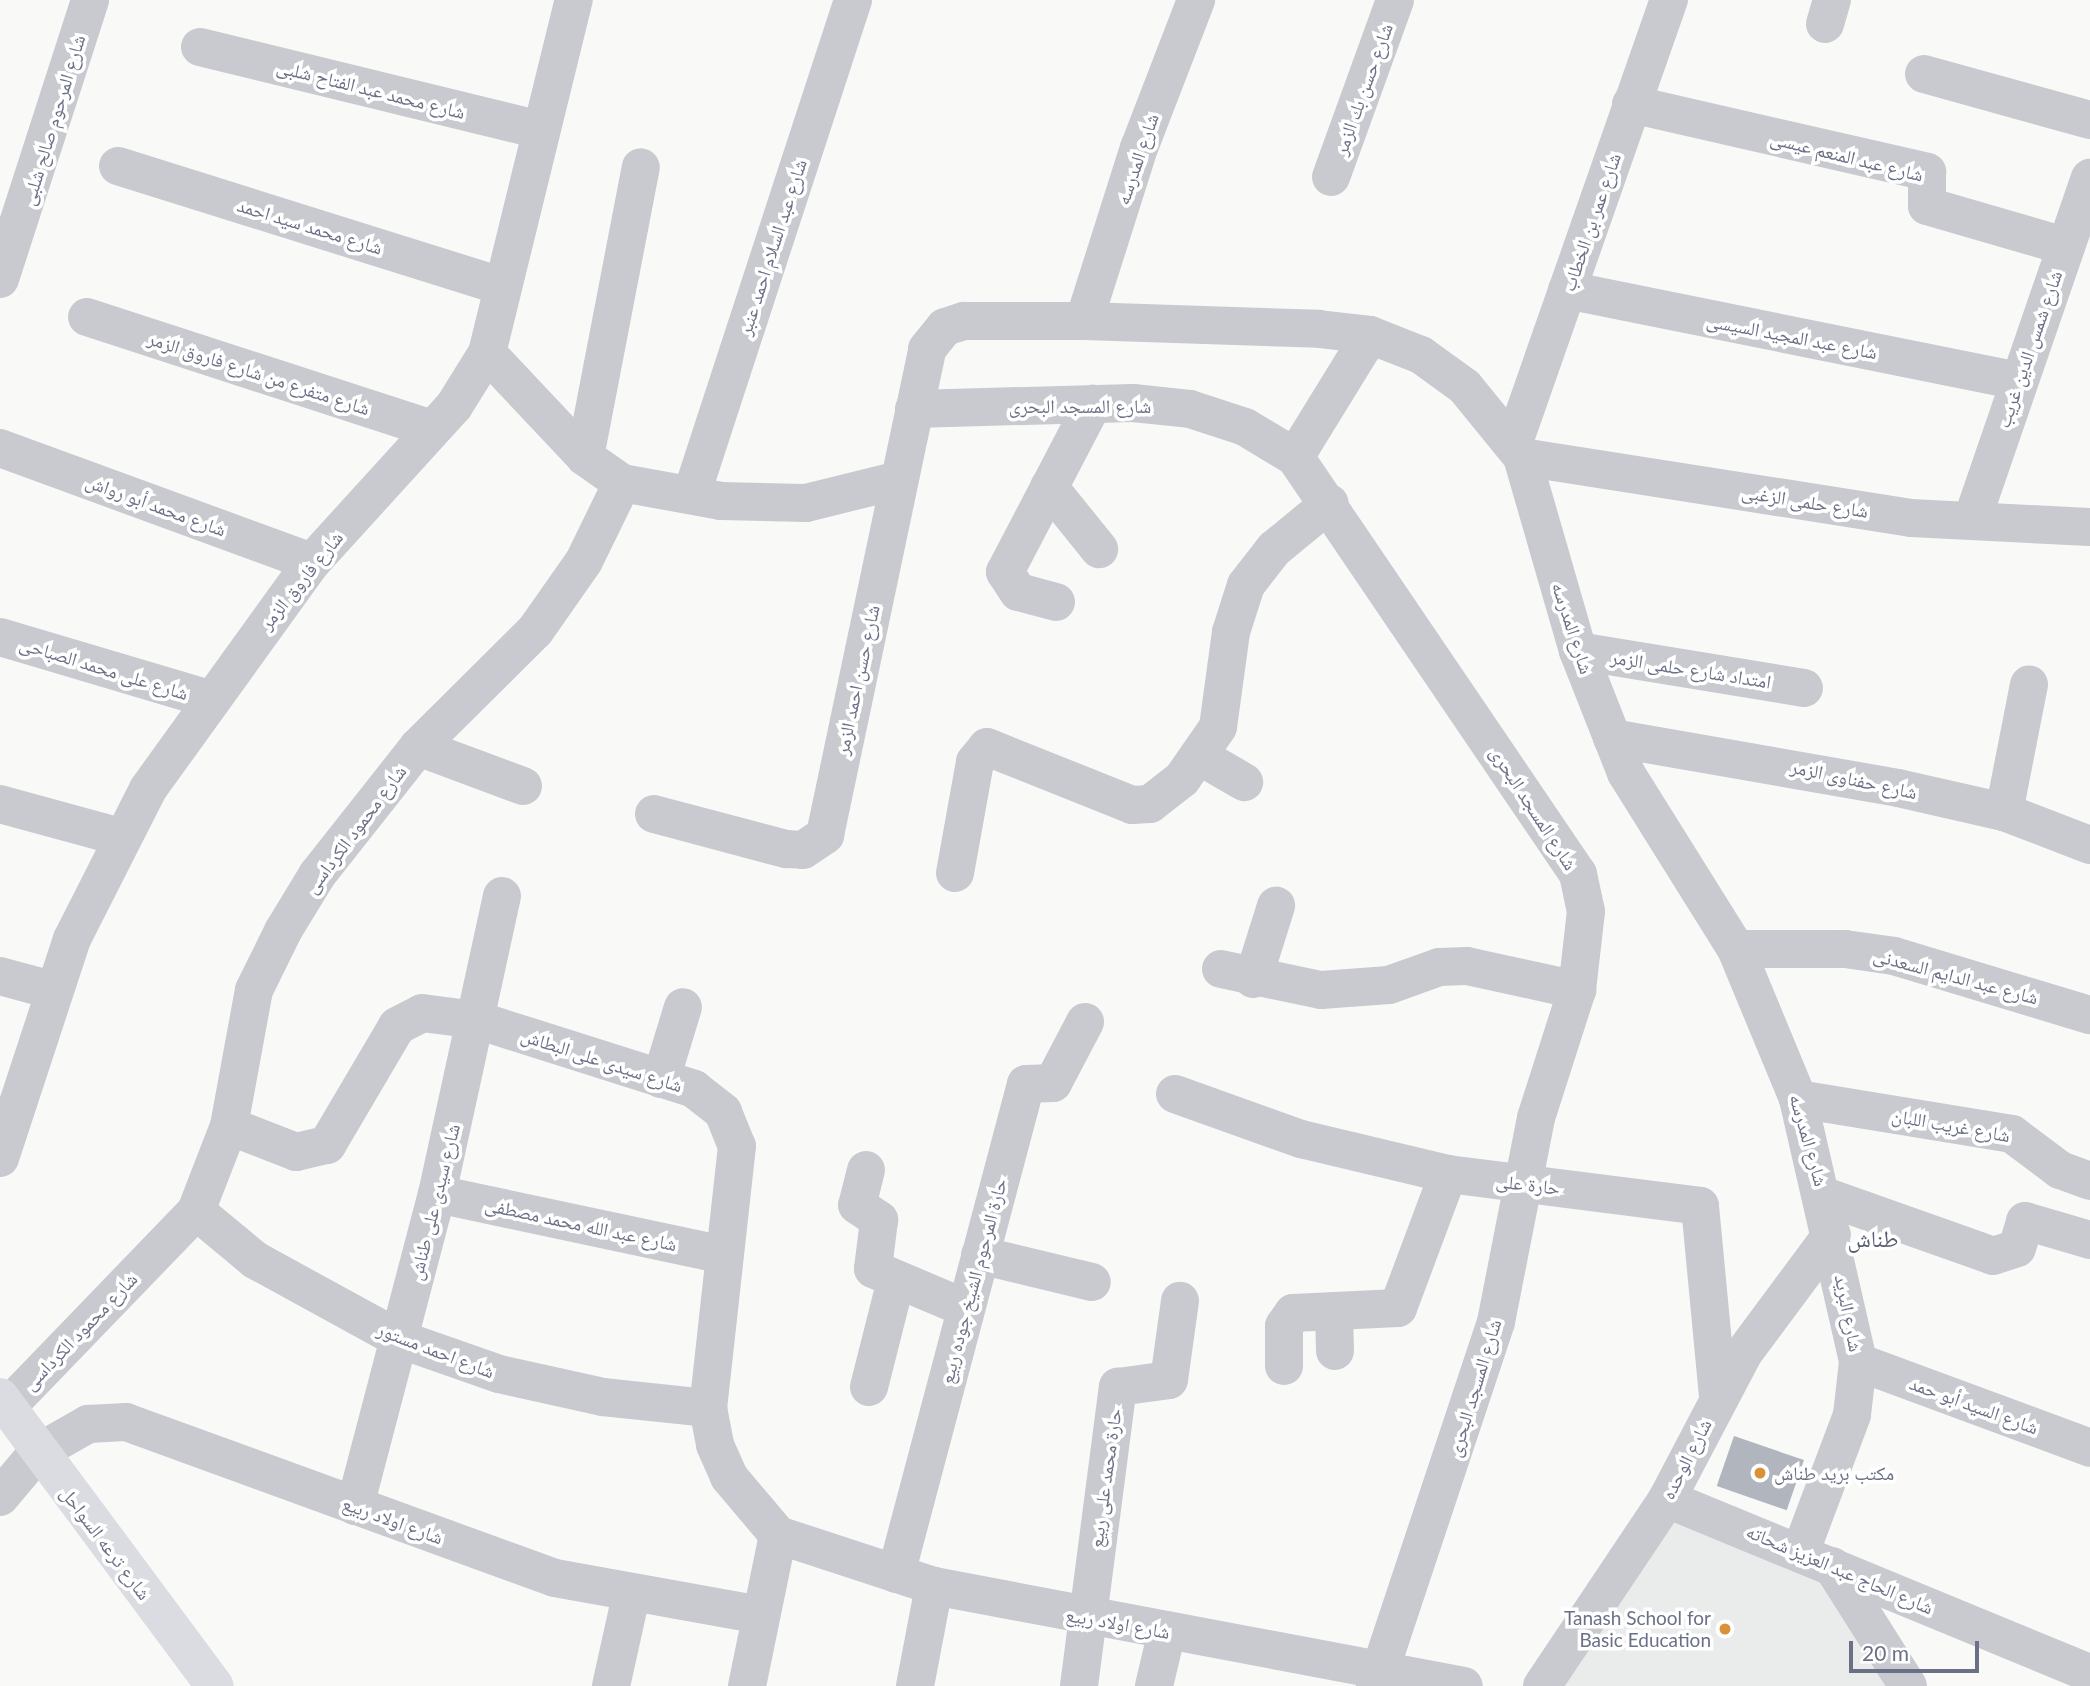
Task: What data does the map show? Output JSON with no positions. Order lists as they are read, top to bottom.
{
  "streets": {
    "main road": ["شارع ترعه السواحل"],
    "street": [
      "شارع محمد عبد الفتاح شلبى",
      "شارع حسن بك الزمر",
      "شارع المرحوم صالح شلبى",
      "شارع عبد المنعم عيسى",
      "شارع المدرسه",
      "شارع عمر بن الخطاب",
      "شارع محمد سيد احمد",
      "شارع عبد السلام احمد عنبر",
      "شارع عبد المجيد السيسى",
      "شارع شمس الدين غريب",
      "شارع متفرع من شارع فاروق الزمر",
      "شارع المسجد البحرى",
      "شارع حلمى الزغبى",
      "شارع محمد أبو رواش",
      "شارع فاروق الزمر",
      "شارع على محمد الصباحى",
      "امتداد شارع حلمى الزمر",
      "شارع حسن احمد الزمر",
      "شارع حفناوى الزمر",
      "شارع محمود الكرداسى",
      "شارع عبد الدايم السعدنى",
      "شارع سيدى على البطاش",
      "شارع غريب اللبان",
      "حارة على",
      "شارع سيدى على طناش",
      "شارع عبد الله محمد مصطفى",
      "حارة المرحوم الشيخ جوده ربيع",
      "شارع البريد",
      "شارع احمد مستور",
      "شارع السيد أبو حمد",
      "شارع الوحده",
      "حارة محمد على ربيع",
      "شارع اولاد ربيع",
      "شارع الحاج عبد العزيز شحاته"
    ]
  },
  "crossings": [
    ["شارع محمد عبد الفتاح شلبى", "شارع فاروق الزمر"],
    ["شارع عبد المنعم عيسى", "شارع عمر بن الخطاب"],
    ["شارع عبد المنعم عيسى", "شارع شمس الدين غريب"],
    ["شارع المدرسه", "شارع عمر بن الخطاب"],
    ["شارع المدرسه", "شارع حلمى الزغبى"],
    ["شارع المدرسه", "امتداد شارع حلمى الزمر"],
    ["شارع المدرسه", "شارع حسن احمد الزمر"],
    ["شارع المدرسه", "شارع حفناوى الزمر"],
    ["شارع المدرسه", "شارع عبد الدايم السعدنى"],
    ["شارع المدرسه", "شارع غريب اللبان"],
    ["شارع المدرسه", "شارع البريد"],
    ["شارع المدرسه", "شارع الوحده"],
    ["شارع عمر بن الخطاب", "شارع عبد المجيد السيسى"],
    ["شارع عمر بن الخطاب", "شارع حلمى الزغبى"],
    ["شارع محمد سيد احمد", "شارع فاروق الزمر"],
    ["شارع عبد المجيد السيسى", "شارع شمس الدين غريب"],
    ["شارع شمس الدين غريب", "شارع حلمى الزغبى"],
    ["شارع متفرع من شارع فاروق الزمر", "شارع فاروق الزمر"],
    ["شارع المسجد البحرى", "شارع حسن احمد الزمر"],
    ["شارع المسجد البحرى", "حارة على"],
    ["شارع المسجد البحرى", "شارع اولاد ربيع"],
    ["شارع محمد أبو رواش", "شارع فاروق الزمر"],
    ["شارع فاروق الزمر", "شارع على محمد الصباحى"],
    ["شارع محمود الكرداسى", "شارع سيدى على البطاش"],
    ["شارع محمود الكرداسى", "شارع احمد مستور"],
    ["شارع محمود الكرداسى", "شارع ترعه السواحل"],
    ["شارع سيدى على البطاش", "شارع سيدى على طناش"],
    ["شارع سيدى على البطاش", "شارع عبد الله محمد مصطفى"],
    ["شارع سيدى على البطاش", "شارع احمد مستور"],
    ["شارع سيدى على البطاش", "شارع اولاد ربيع"],
    ["حارة على", "شارع الوحده"],
    ["شارع سيدى على طناش", "شارع عبد الله محمد مصطفى"],
    ["شارع سيدى على طناش", "شارع احمد مستور"],
    ["شارع سيدى على طناش", "شارع اولاد ربيع"],
    ["حارة المرحوم الشيخ جوده ربيع", "شارع اولاد ربيع"],
    ["شارع البريد", "شارع السيد أبو حمد"],
    ["شارع البريد", "شارع الوحده"],
    ["شارع البريد", "شارع الحاج عبد العزيز شحاته"],
    ["شارع الوحده", "شارع الحاج عبد العزيز شحاته"],
    ["حارة محمد على ربيع", "شارع اولاد ربيع"],
    ["شارع اولاد ربيع", "شارع ترعه السواحل"]
  ],
  "districts": ["طناش"],
  "places": ["مكتب بريد طناش", "Tanash School for Basic Education"],
  "scale_bar": "20 m"
}
